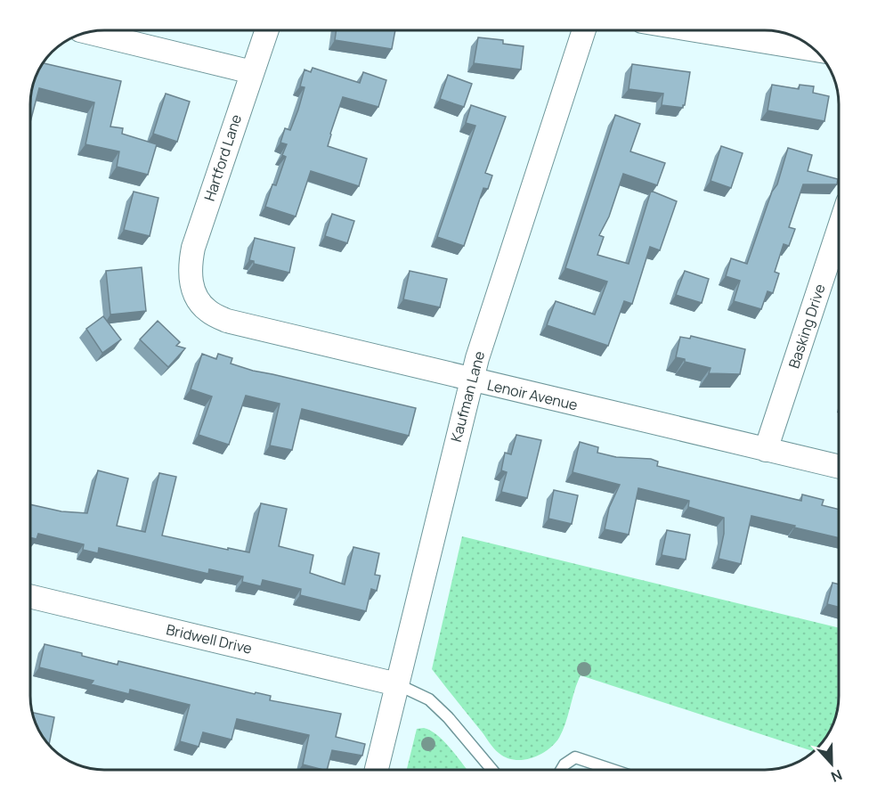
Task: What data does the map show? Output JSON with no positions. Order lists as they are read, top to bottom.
{
  "streets": {
    "street": [
      "Hartford Lane",
      "Basking Drive",
      "Lenoir Avenue",
      "Kaufman Lane",
      "Bridwell Drive"
    ]
  },
  "crossings": [
    ["Hartford Lane", "Lenoir Avenue"],
    ["Basking Drive", "Lenoir Avenue"],
    ["Lenoir Avenue", "Kaufman Lane"],
    ["Kaufman Lane", "Bridwell Drive"]
  ],
  "north": "bottom"
}
